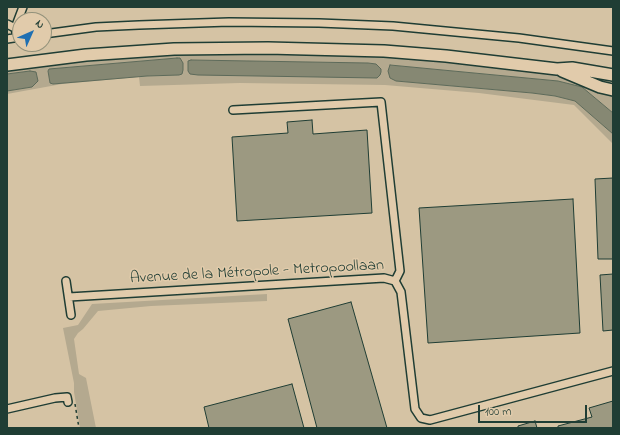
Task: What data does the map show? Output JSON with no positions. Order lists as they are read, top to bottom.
{
  "streets": {
    "street": ["Avenue de la Métropole - Metropoollaan"]
  },
  "scale_bar": "100 m",
  "north": "top right"
}
